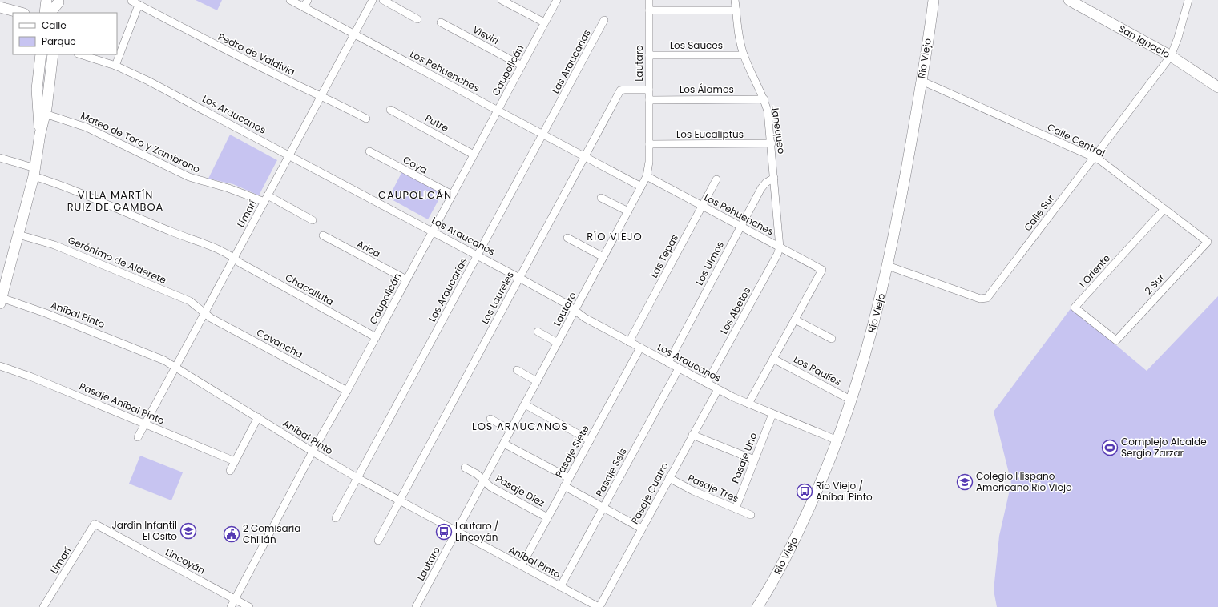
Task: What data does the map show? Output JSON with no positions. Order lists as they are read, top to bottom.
{
  "streets": {
    "main road": ["San Ignacio", "Río Viejo"],
    "street": [
      "Visviri",
      "Los Sauces",
      "Pedro de Valdivia",
      "Las Araucarias",
      "Lautaro",
      "Caupolicán",
      "Los Pehuenches",
      "Los Álamos",
      "Los Araucanos",
      "Putre",
      "Janequeo",
      "Los Eucaliptus",
      "Calle Central",
      "Mateo de Toro y Zambrano",
      "Coya",
      "Calle Sur",
      "Limarí",
      "Arica",
      "Las Tepas",
      "Gerónimo de Alderete",
      "Los Ulmos",
      "1 Oriente",
      "2 Sur",
      "Chacalluta",
      "Los Laureles",
      "Los Abetos",
      "Aníbal Pinto",
      "Cavancha",
      "Los Raulíes",
      "Pasaje Aníbal Pinto",
      "Pasaje Siete",
      "Pasaje Uno",
      "Pasaje Seis",
      "Pasaje Tres",
      "Pasaje Diez",
      "Pasaje Cuatro",
      "Lincoyán"
    ]
  },
  "crossings": [
    ["Visviri", "Caupolicán"],
    ["San Ignacio", "Calle Sur"],
    ["Los Sauces", "Lautaro"],
    ["Los Sauces", "Janequeo"],
    ["Pedro de Valdivia", "Limarí"],
    ["Río Viejo", "Los Araucanos"],
    ["Río Viejo", "Calle Central"],
    ["Río Viejo", "Calle Sur"],
    ["Río Viejo", "Los Raulíes"],
    ["Las Araucarias", "Los Pehuenches"],
    ["Las Araucarias", "Los Araucanos"],
    ["Las Araucarias", "Aníbal Pinto"],
    ["Lautaro", "Los Pehuenches"],
    ["Lautaro", "Los Álamos"],
    ["Lautaro", "Los Araucanos"],
    ["Lautaro", "Los Eucaliptus"],
    ["Lautaro", "Los Laureles"],
    ["Lautaro", "Aníbal Pinto"],
    ["Lautaro", "Pasaje Diez"],
    ["Caupolicán", "Los Pehuenches"],
    ["Caupolicán", "Los Araucanos"],
    ["Caupolicán", "Putre"],
    ["Caupolicán", "Coya"],
    ["Caupolicán", "Arica"],
    ["Caupolicán", "Chacalluta"],
    ["Caupolicán", "Aníbal Pinto"],
    ["Caupolicán", "Cavancha"],
    ["Caupolicán", "Lincoyán"],
    ["Los Pehuenches", "Janequeo"],
    ["Los Pehuenches", "Limarí"],
    ["Los Pehuenches", "Las Tepas"],
    ["Los Pehuenches", "Los Ulmos"],
    ["Los Pehuenches", "Los Laureles"],
    ["Los Pehuenches", "Los Abetos"],
    ["Los Álamos", "Janequeo"],
    ["Los Araucanos", "Limarí"],
    ["Los Araucanos", "Las Tepas"],
    ["Los Araucanos", "Los Ulmos"],
    ["Los Araucanos", "Los Laureles"],
    ["Los Araucanos", "Los Abetos"],
    ["Los Araucanos", "Pasaje Siete"],
    ["Los Araucanos", "Pasaje Uno"],
    ["Los Araucanos", "Pasaje Seis"],
    ["Los Araucanos", "Pasaje Cuatro"],
    ["Janequeo", "Los Eucaliptus"],
    ["Janequeo", "Los Ulmos"],
    ["Janequeo", "Los Abetos"],
    ["Calle Central", "Calle Sur"],
    ["Calle Central", "1 Oriente"],
    ["Calle Central", "2 Sur"],
    ["Mateo de Toro y Zambrano", "Limarí"],
    ["Limarí", "Gerónimo de Alderete"],
    ["Limarí", "Chacalluta"],
    ["Limarí", "Aníbal Pinto"],
    ["Limarí", "Cavancha"],
    ["Limarí", "Pasaje Aníbal Pinto"],
    ["Limarí", "Lincoyán"],
    ["Gerónimo de Alderete", "Cavancha"],
    ["1 Oriente", "2 Sur"],
    ["Los Laureles", "Aníbal Pinto"],
    ["Aníbal Pinto", "Pasaje Siete"],
    ["Aníbal Pinto", "Pasaje Seis"],
    ["Aníbal Pinto", "Pasaje Cuatro"],
    ["Pasaje Siete", "Pasaje Diez"],
    ["Pasaje Uno", "Pasaje Tres"],
    ["Pasaje Tres", "Pasaje Cuatro"]
  ],
  "districts": [
    "VILLA MARTÍN RUIZ DE GAMBOA",
    "CAUPOLICÁN",
    "RÍO VIEJO",
    "LOS ARAUCANOS"
  ],
  "places": {
    "sports": ["Complejo Alcalde Sergio Zarzar"],
    "school or university": ["Colegio Hispano Americano Río Viejo", "Jardín Infantil El Osito"],
    "bus stop": ["Río Viejo / Aníbal Pinto", "Lautaro / Lincoyán"],
    "public building": ["2 Comisaria Chillán"]
  },
  "legend": ["Calle", "Parque"]
}
